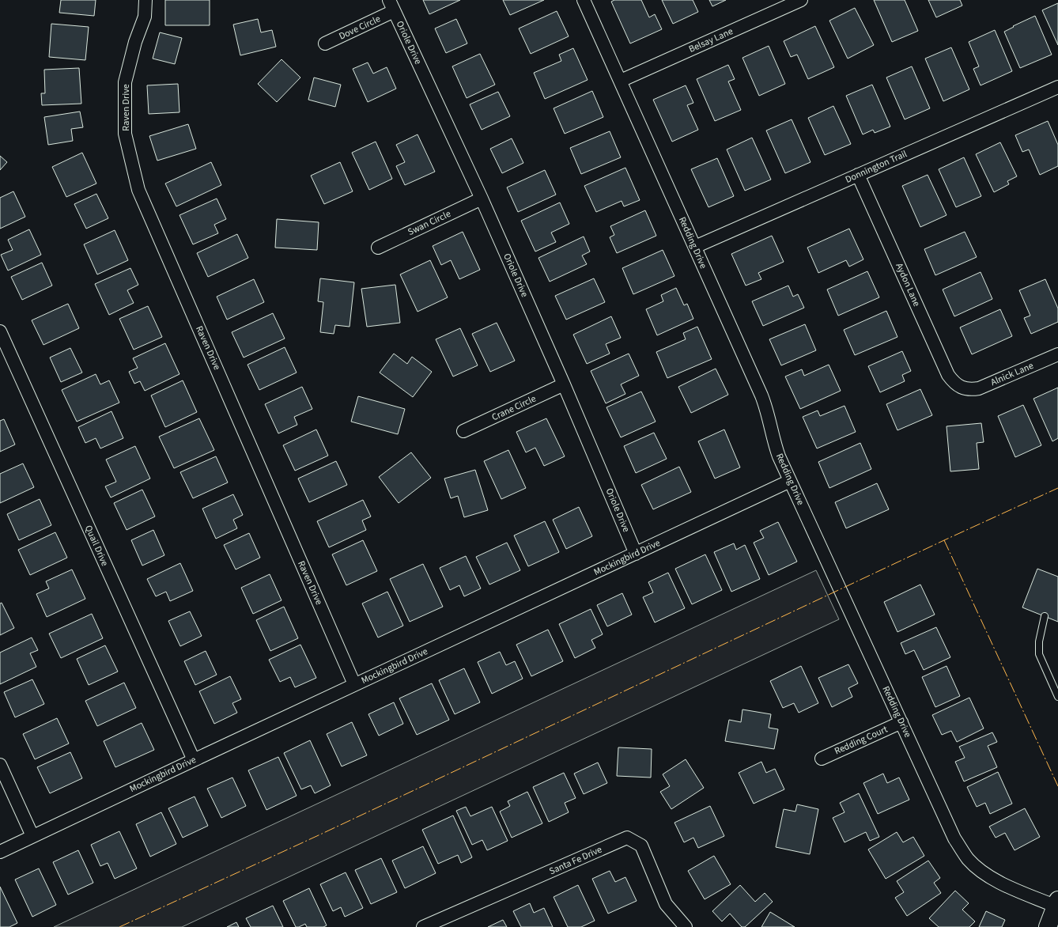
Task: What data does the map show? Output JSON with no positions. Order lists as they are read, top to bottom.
{
  "streets": {
    "street": [
      "Dove Circle",
      "Belsay Lane",
      "Oriole Drive",
      "Raven Drive",
      "Donnington Trail",
      "Swan Circle",
      "Redding Drive",
      "Aydon Lane",
      "Alnick Lane",
      "Crane Circle",
      "Quail Drive",
      "Mockingbird Drive",
      "Redding Court",
      "Santa Fe Drive"
    ]
  },
  "crossings": [
    ["Dove Circle", "Oriole Drive"],
    ["Belsay Lane", "Redding Drive"],
    ["Oriole Drive", "Swan Circle"],
    ["Oriole Drive", "Crane Circle"],
    ["Oriole Drive", "Mockingbird Drive"],
    ["Raven Drive", "Mockingbird Drive"],
    ["Donnington Trail", "Redding Drive"],
    ["Donnington Trail", "Aydon Lane"],
    ["Redding Drive", "Mockingbird Drive"],
    ["Redding Drive", "Redding Court"],
    ["Aydon Lane", "Alnick Lane"],
    ["Quail Drive", "Mockingbird Drive"]
  ]
}
